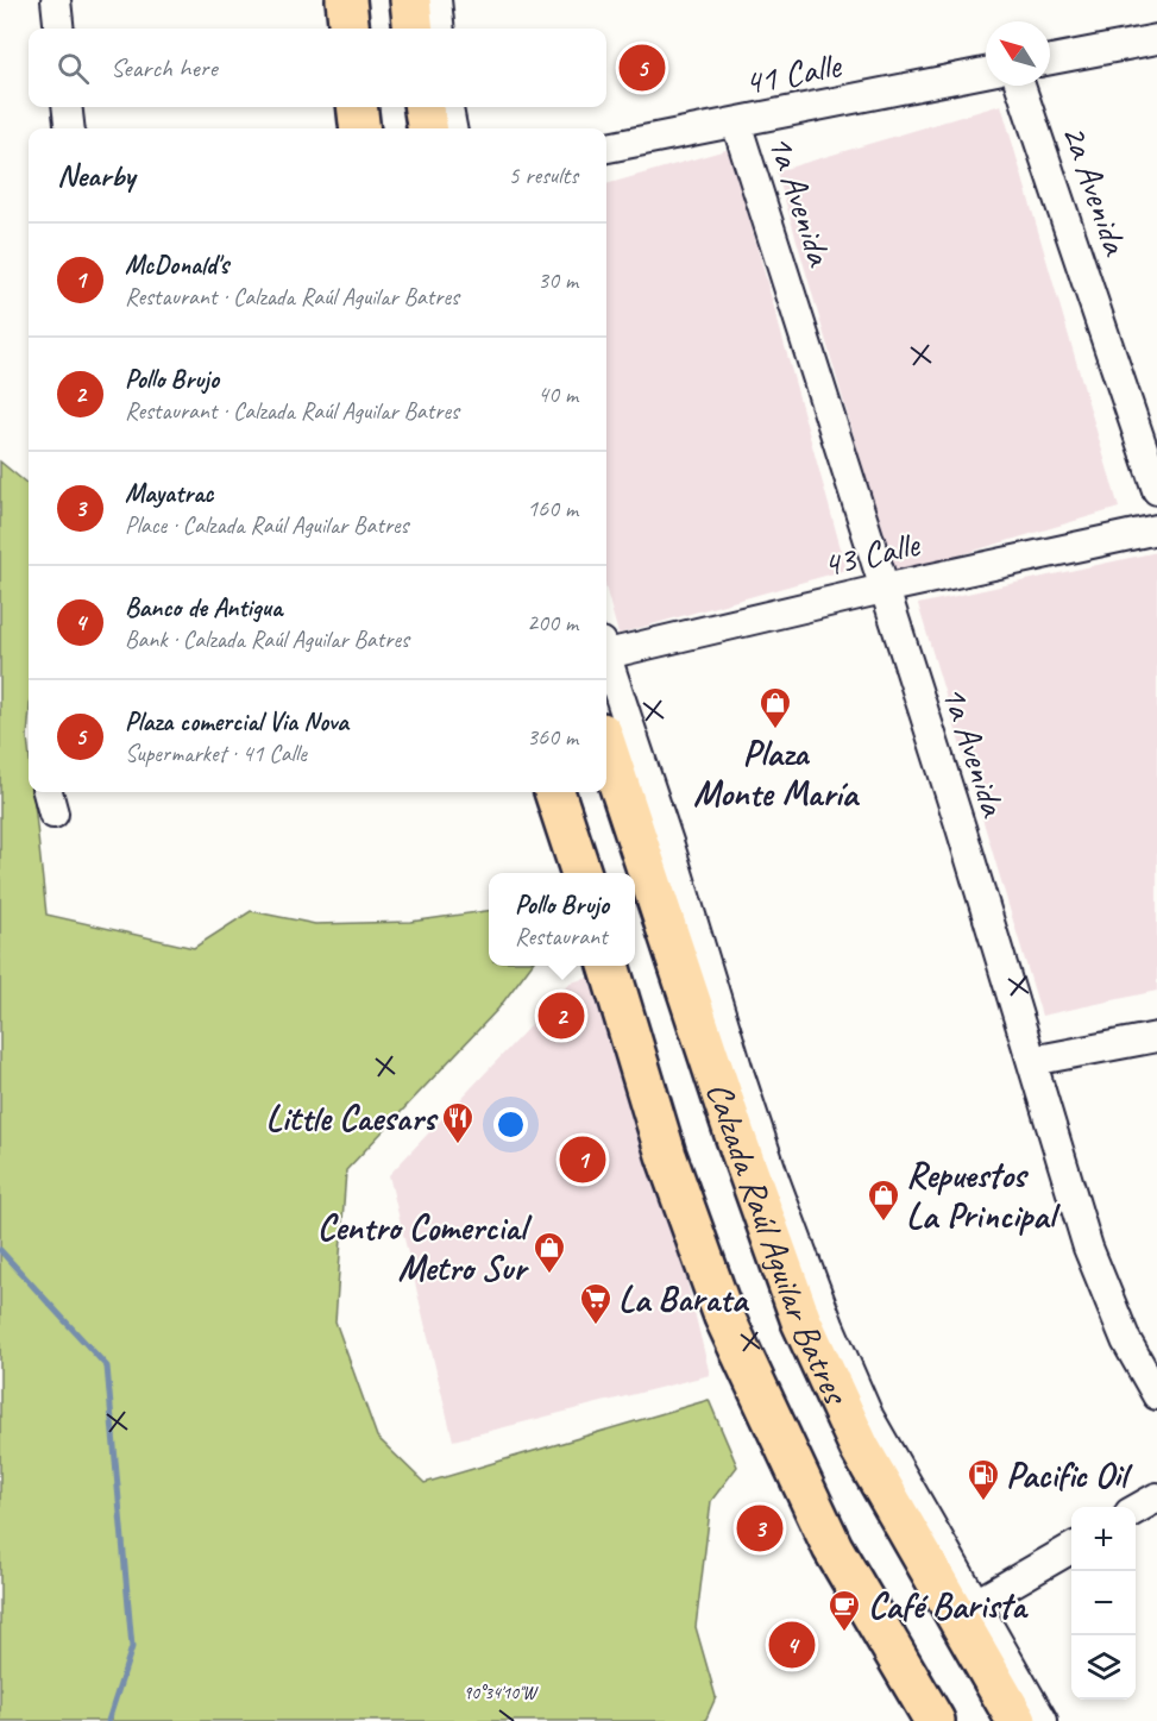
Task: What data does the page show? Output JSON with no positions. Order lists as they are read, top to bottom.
{
  "streets": {
    "highway": ["Calzada Raúl Aguilar Batres"],
    "street": [
      "41 Calle",
      "2a Avenida",
      "1a Avenida",
      "43 Calle"
    ]
  },
  "crossings": [
    ["41 Calle", "1a Avenida"],
    ["1a Avenida", "43 Calle"]
  ],
  "places": {
    "shop": ["Plaza Monte María", "Repuestos La Principal", "Centro Comercial Metro Sur"],
    "restaurant": ["Little Caesars"],
    "supermarket": ["La Barata"],
    "fuel station": ["Pacific Oil"],
    "cafe": ["Café Barista"]
  },
  "north": "top left",
  "page": {
    "search": "Search here",
    "pins": [
      "5",
      "2",
      "1",
      "3",
      "4"
    ],
    "heading": ["Nearby", "5 results"],
    "list": [
      {
        "mark": "1",
        "name": "McDonald's",
        "note": "Restaurant · Calzada Raúl Aguilar Batres",
        "value": "30 m"
      },
      {
        "mark": "2",
        "name": "Pollo Brujo",
        "note": "Restaurant · Calzada Raúl Aguilar Batres",
        "value": "40 m"
      },
      {
        "mark": "3",
        "name": "Mayatrac",
        "note": "Place · Calzada Raúl Aguilar Batres",
        "value": "160 m"
      },
      {
        "mark": "4",
        "name": "Banco de Antigua",
        "note": "Bank · Calzada Raúl Aguilar Batres",
        "value": "200 m"
      },
      {
        "mark": "5",
        "name": "Plaza comercial Via Nova",
        "note": "Supermarket · 41 Calle",
        "value": "360 m"
      }
    ],
    "popup": ["Pollo Brujo", "Restaurant"],
    "map_buttons": ["+", "−"]
  },
  "coordinates": ["90°34'10\"W"]
}
